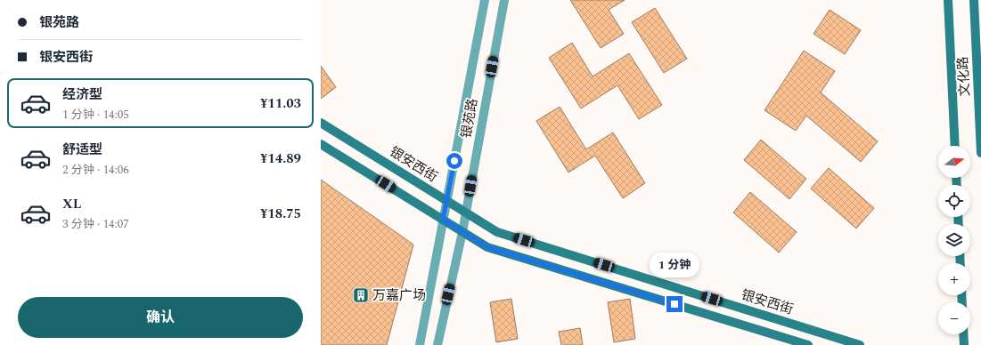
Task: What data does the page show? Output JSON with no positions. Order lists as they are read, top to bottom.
{
  "streets": {
    "main road": ["文化路", "银安西街"],
    "street": ["银苑路"]
  },
  "crossings": [
    ["银苑路", "银安西街"]
  ],
  "places": {
    "building": ["万嘉广场"]
  },
  "north": "right",
  "page": {
    "banner": ["银苑路", "银安西街"],
    "list": [
      {
        "name": "经济型",
        "note": "1 分钟 · 14:05",
        "value": "¥11.03"
      },
      {
        "name": "舒适型",
        "note": "2 分钟 · 14:06",
        "value": "¥14.89"
      },
      {
        "name": "XL",
        "note": "3 分钟 · 14:07",
        "value": "¥18.75"
      }
    ],
    "map_buttons": ["+", "−"],
    "bubble": "1 分钟",
    "buttons": "确认"
  }
}
